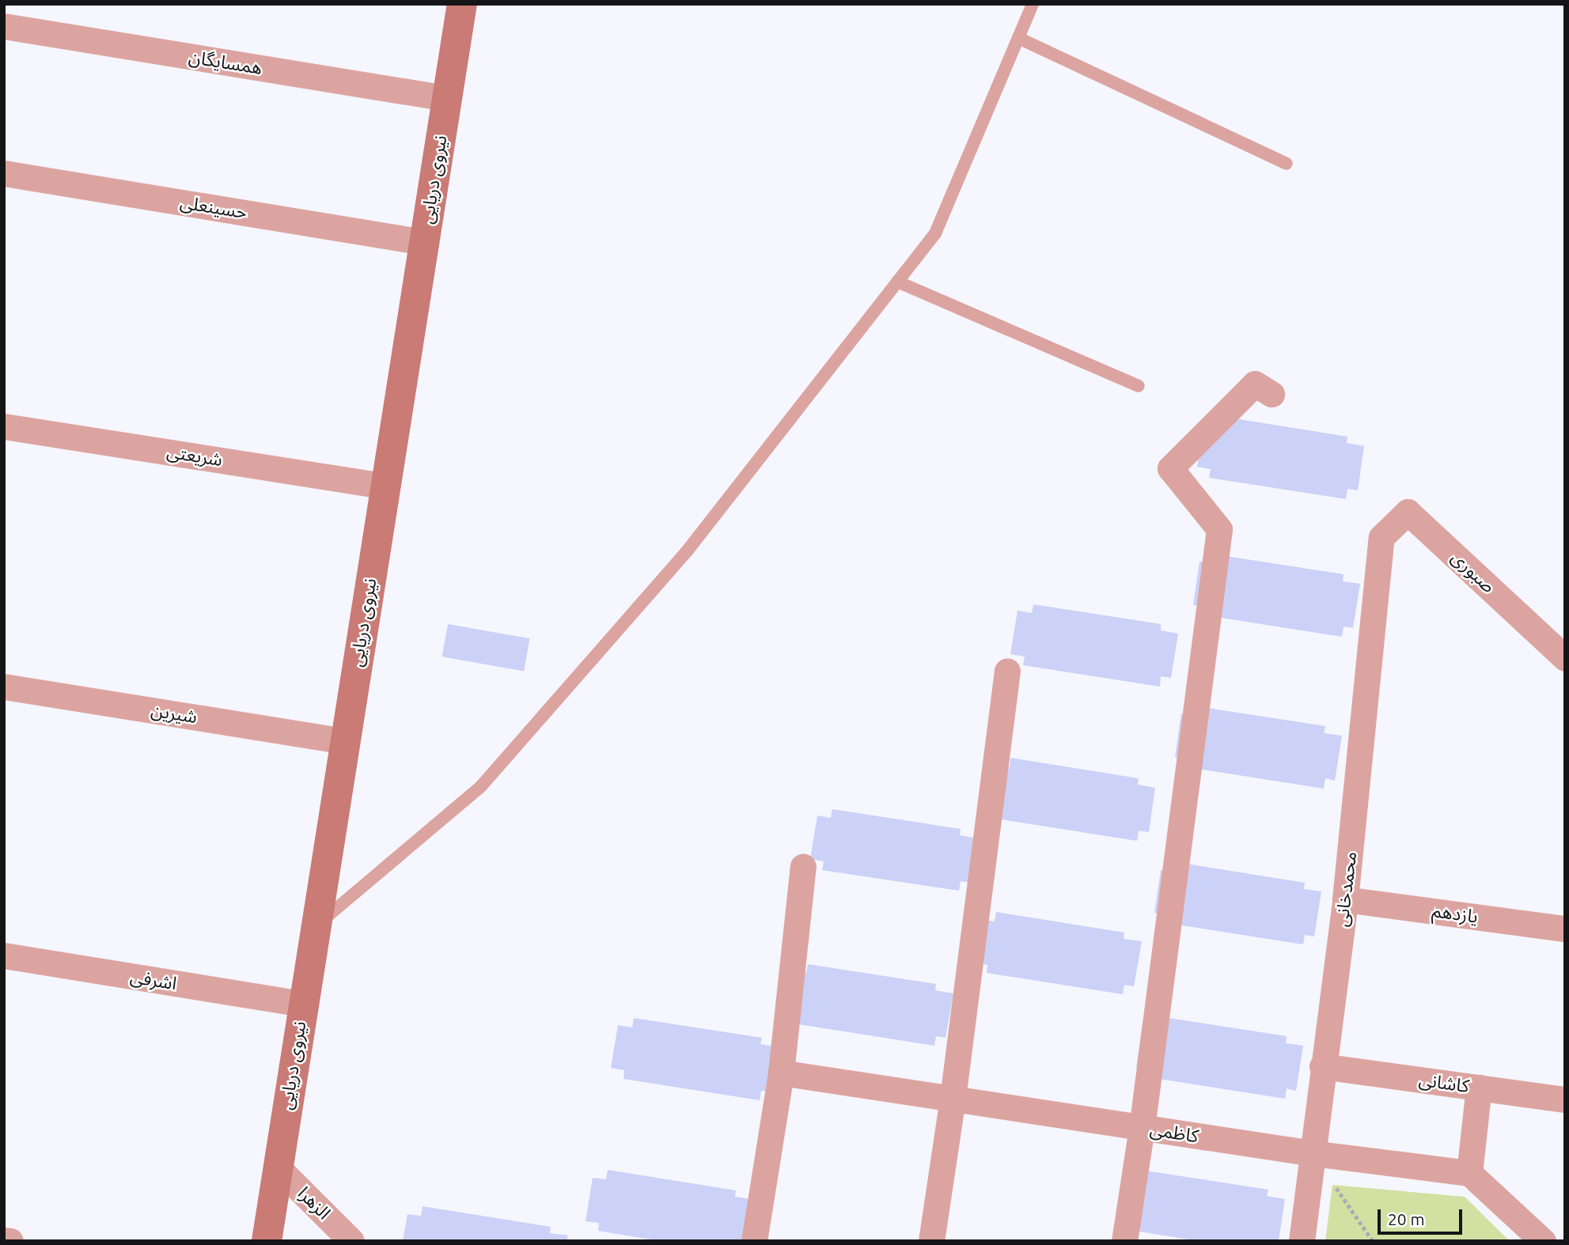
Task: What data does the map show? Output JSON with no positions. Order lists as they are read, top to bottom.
{
  "streets": {
    "main road": ["نیروی دریایی"],
    "street": [
      "همسایگان",
      "حسینعلی",
      "شریعتی",
      "صبوری",
      "شیرین",
      "محمدخانی",
      "یازدهم",
      "اشرفی",
      "کاشانی",
      "کاظمی",
      "الزهرا"
    ]
  },
  "crossings": [
    ["همسایگان", "نیروی دریایی"],
    ["نیروی دریایی", "حسینعلی"],
    ["نیروی دریایی", "شریعتی"],
    ["نیروی دریایی", "شیرین"],
    ["نیروی دریایی", "اشرفی"],
    ["نیروی دریایی", "الزهرا"],
    ["صبوری", "محمدخانی"],
    ["محمدخانی", "یازدهم"],
    ["محمدخانی", "کاشانی"],
    ["محمدخانی", "کاظمی"]
  ],
  "scale_bar": "20 m"
}
